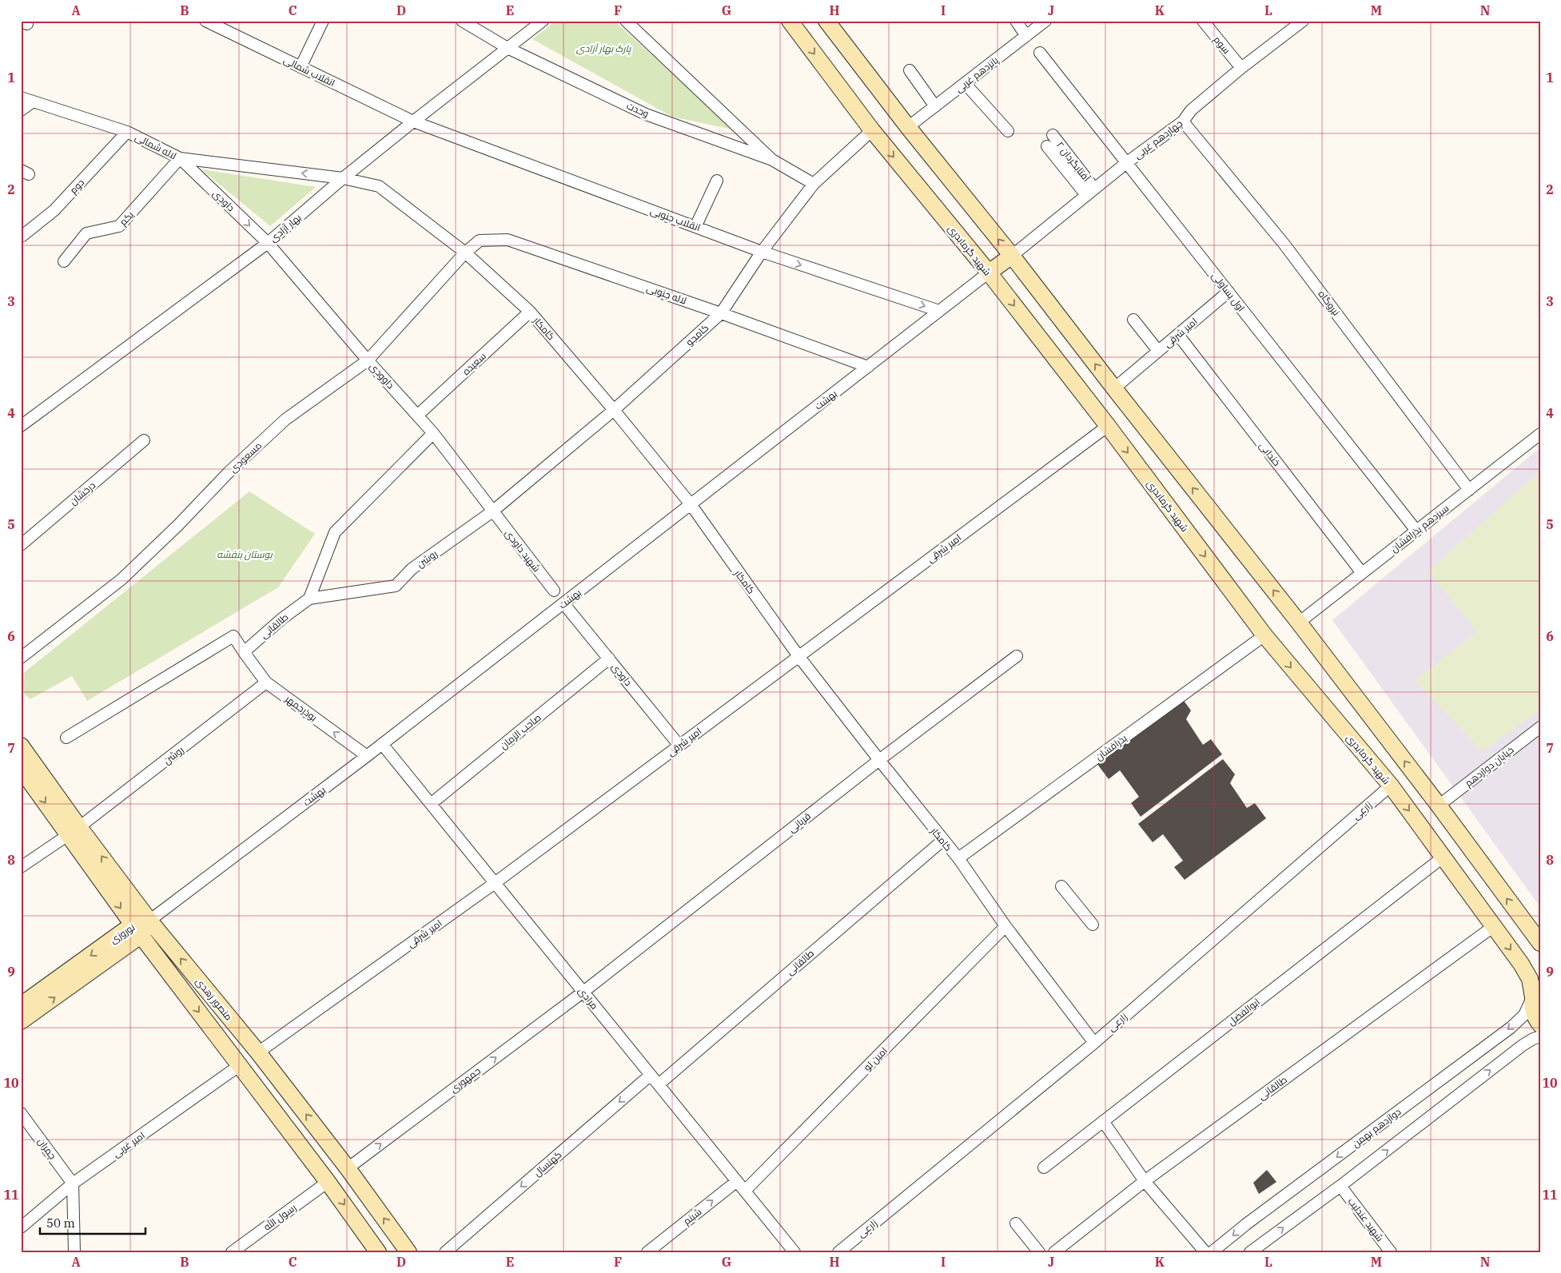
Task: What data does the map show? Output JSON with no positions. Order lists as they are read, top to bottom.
{
  "streets": {
    "main road": ["شهید گرمابدری", "نوروزی", "منصور زهدی"],
    "street": [
      "سوم",
      "انقلاب شمالی",
      "پانزدهم غربی",
      "وحدت",
      "چهاردهم غربی",
      "لاله شمالی",
      "آفتابگردان ۲",
      "دوم",
      "داودی",
      "یکم",
      "انقلاب جنوبی",
      "بهار آزادی",
      "اول یساولی",
      "لاله جنوبی",
      "نیروگاه",
      "کامکار",
      "امیر شرقی",
      "کامجو",
      "سعیده",
      "داوودی",
      "بهشت",
      "خندابی",
      "مسعودی",
      "درخشان",
      "سیزدهم بذرافشان",
      "شهید داودی",
      "روشن",
      "طالقانی",
      "بوذرجمهر",
      "صاحب الزمان",
      "بذرافشان",
      "خیابان دوازدهم",
      "زارعی",
      "قربانی",
      "مرادی",
      "ابوالفضل",
      "امین لو",
      "جمهوری",
      "دوازدهم بهمن",
      "امیر غربی",
      "چمران",
      "کهنسال",
      "شبنم",
      "رسول الله",
      "شهید عندلیب"
    ]
  },
  "crossings": [
    ["سوم", "چهاردهم غربی"],
    ["انقلاب شمالی", "انقلاب جنوبی"],
    ["انقلاب شمالی", "بهار آزادی"],
    ["وحدت", "بهار آزادی"],
    ["وحدت", "کامجو"],
    ["چهاردهم غربی", "آفتابگردان ۲"],
    ["چهاردهم غربی", "اول یساولی"],
    ["چهاردهم غربی", "نیروگاه"],
    ["لاله شمالی", "دوم"],
    ["لاله شمالی", "داودی"],
    ["لاله شمالی", "یکم"],
    ["لاله شمالی", "بهار آزادی"],
    ["لاله شمالی", "کامکار"],
    ["داودی", "یکم"],
    ["داودی", "بهار آزادی"],
    ["داودی", "امیر شرقی"],
    ["داودی", "داوودی"],
    ["داودی", "بهشت"],
    ["داودی", "صاحب الزمان"],
    ["انقلاب جنوبی", "بهار آزادی"],
    ["انقلاب جنوبی", "کامجو"],
    ["انقلاب جنوبی", "بهشت"],
    ["بهار آزادی", "کامکار"],
    ["بهار آزادی", "داوودی"],
    ["شهید گرمابدری", "امیر شرقی"],
    ["شهید گرمابدری", "کامجو"],
    ["شهید گرمابدری", "بهشت"],
    ["شهید گرمابدری", "طالقانی"],
    ["شهید گرمابدری", "بذرافشان"],
    ["شهید گرمابدری", "زارعی"],
    ["شهید گرمابدری", "ابوالفضل"],
    ["شهید گرمابدری", "دوازدهم بهمن"],
    ["اول یساولی", "امیر شرقی"],
    ["اول یساولی", "سیزدهم بذرافشان"],
    ["لاله جنوبی", "کامکار"],
    ["لاله جنوبی", "کامجو"],
    ["لاله جنوبی", "بهشت"],
    ["لاله جنوبی", "مسعودی"],
    ["نیروگاه", "سیزدهم بذرافشان"],
    ["کامکار", "امیر شرقی"],
    ["کامکار", "کامجو"],
    ["کامکار", "سعیده"],
    ["کامکار", "بهشت"],
    ["کامکار", "مسعودی"],
    ["کامکار", "طالقانی"],
    ["کامکار", "بذرافشان"],
    ["کامکار", "زارعی"],
    ["کامکار", "قربانی"],
    ["کامکار", "امین لو"],
    ["امیر شرقی", "خندابی"],
    ["امیر شرقی", "مرادی"],
    ["امیر شرقی", "منصور زهدی"],
    ["کامجو", "داوودی"],
    ["کامجو", "شهید داودی"],
    ["کامجو", "روشن"],
    ["سعیده", "داوودی"],
    ["داوودی", "مسعودی"],
    ["داوودی", "شهید داودی"],
    ["داوودی", "روشن"],
    ["بهشت", "بوذرجمهر"],
    ["بهشت", "نوروزی"],
    ["بهشت", "مرادی"],
    ["بهشت", "منصور زهدی"],
    ["خندابی", "سیزدهم بذرافشان"],
    ["شهید داودی", "روشن"],
    ["روشن", "طالقانی"],
    ["روشن", "بوذرجمهر"],
    ["روشن", "منصور زهدی"],
    ["طالقانی", "بوذرجمهر"],
    ["طالقانی", "مرادی"],
    ["صاحب الزمان", "مرادی"],
    ["قربانی", "مرادی"],
    ["قربانی", "جمهوری"],
    ["نوروزی", "منصور زهدی"],
    ["مرادی", "امین لو"],
    ["مرادی", "جمهوری"],
    ["مرادی", "کهنسال"],
    ["مرادی", "شبنم"],
    ["منصور زهدی", "جمهوری"],
    ["منصور زهدی", "امیر غربی"],
    ["منصور زهدی", "رسول الله"],
    ["امیر غربی", "چمران"]
  ],
  "one_way": [
    "لاله شمالی",
    "داودی",
    "بوذرجمهر",
    "جمهوری",
    "کهنسال",
    "شبنم"
  ],
  "parks": ["پارک بهار آزادی", "بوستان بنفشه"],
  "scale_bar": "50 m",
  "grid": {
    "columns": [
      "A",
      "B",
      "C",
      "D",
      "E",
      "F",
      "G",
      "H",
      "I",
      "J",
      "K",
      "L",
      "M",
      "N"
    ],
    "rows": [
      "1",
      "2",
      "3",
      "4",
      "5",
      "6",
      "7",
      "8",
      "9",
      "10",
      "11"
    ]
  }
}
